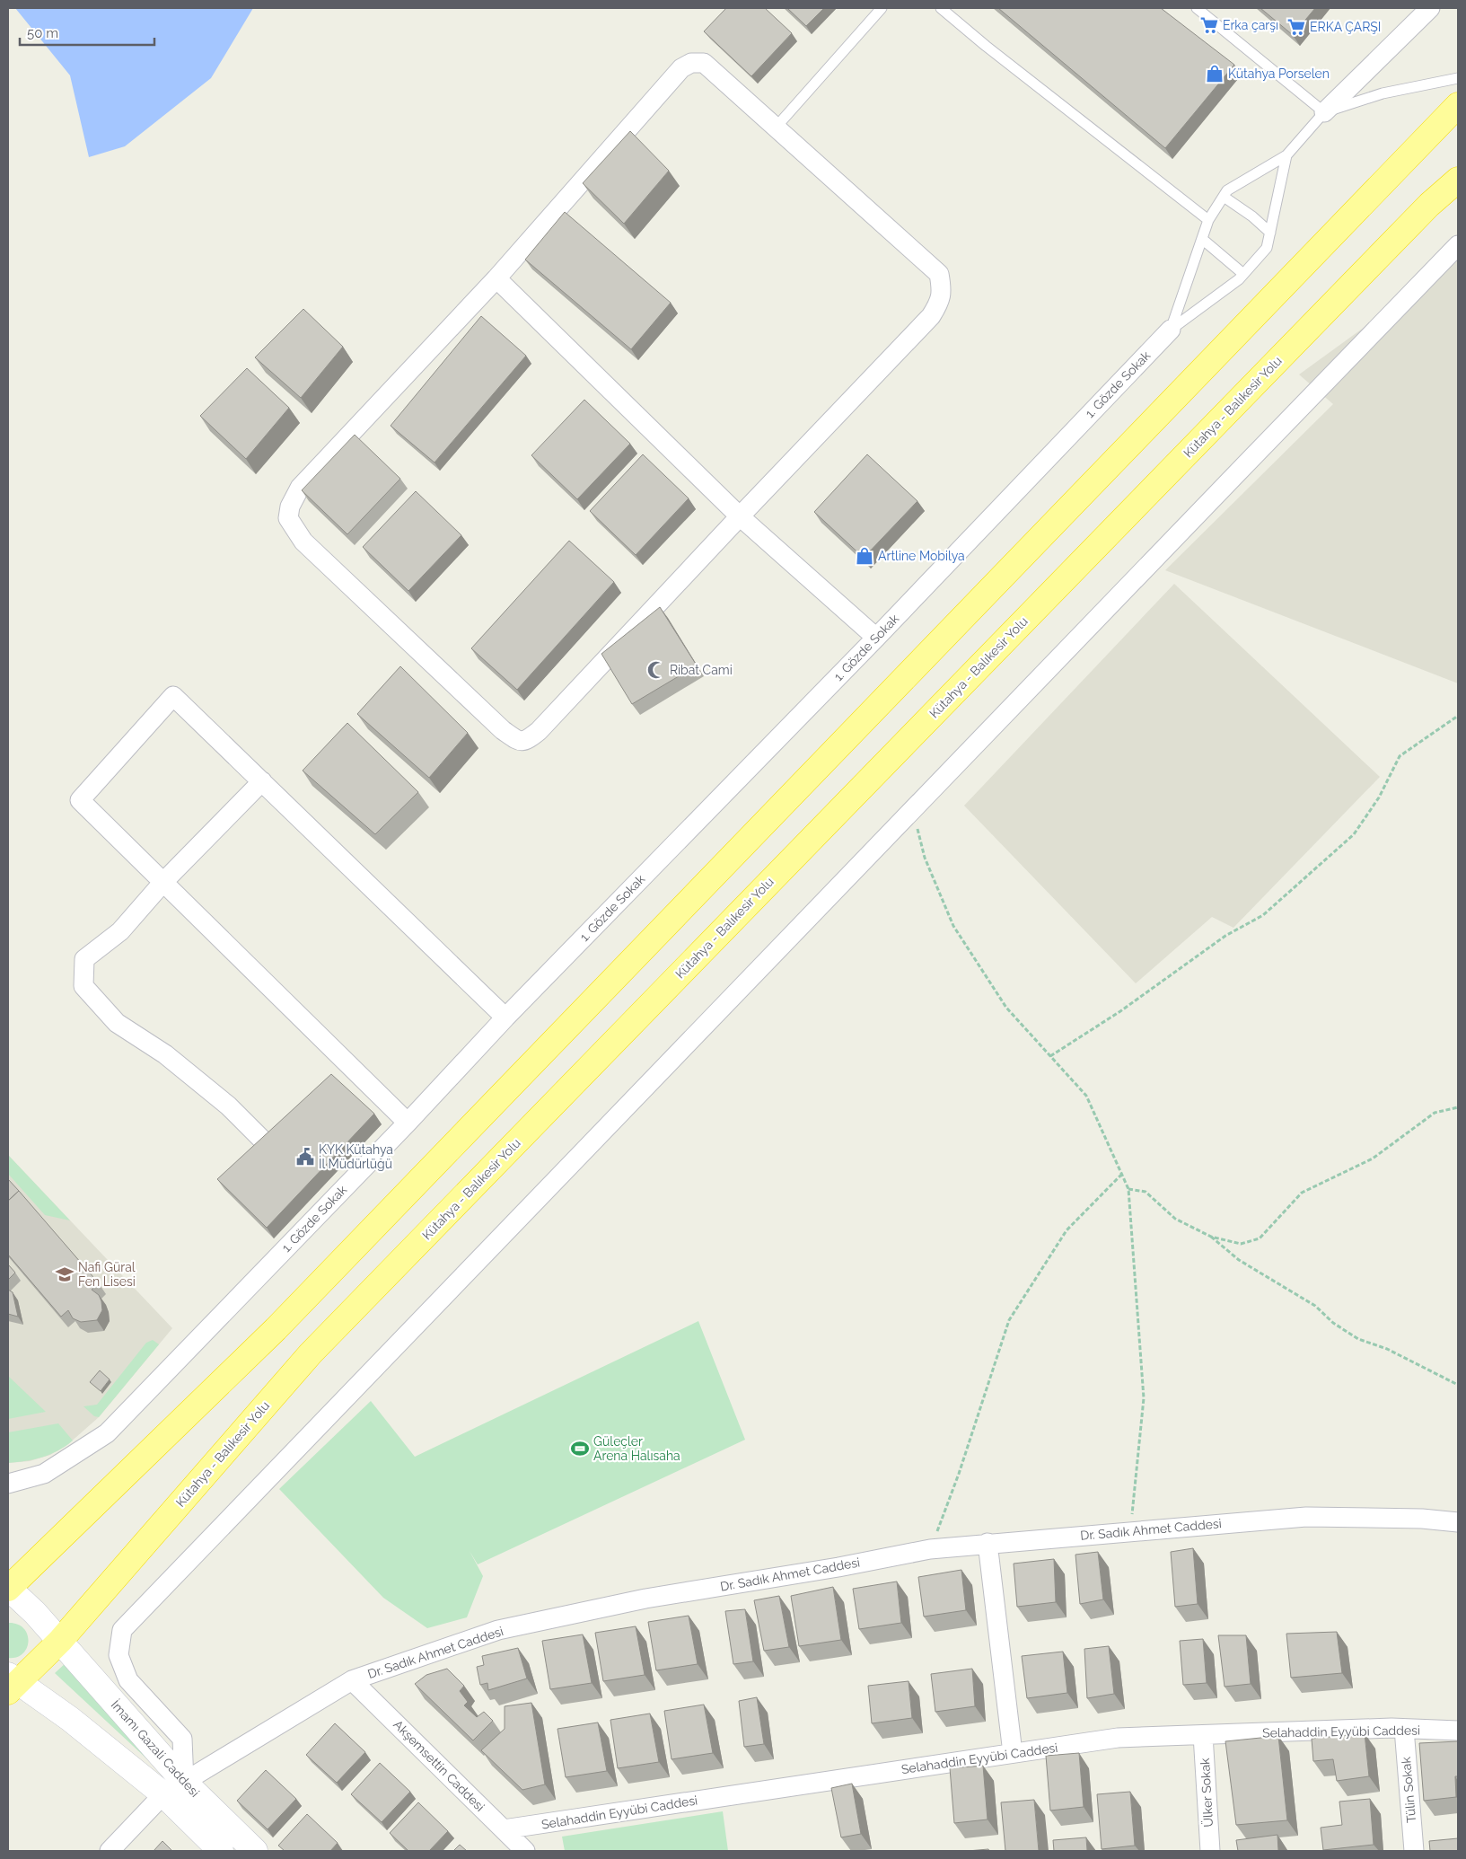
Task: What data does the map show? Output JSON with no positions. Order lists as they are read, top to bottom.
{
  "streets": {
    "highway": ["Kütahya - Balıkesir Yolu"],
    "main road": ["İmamı Gazali Caddesi"],
    "street": [
      "1. Gözde Sokak",
      "Dr. Sadık Ahmet Caddesi",
      "Selahaddin Eyyübi Caddesi",
      "Akşemsettin Caddesi",
      "Tülin Sokak",
      "Ülker Sokak"
    ]
  },
  "crossings": [
    ["Kütahya - Balıkesir Yolu", "İmamı Gazali Caddesi"],
    ["Dr. Sadık Ahmet Caddesi", "İmamı Gazali Caddesi"],
    ["Dr. Sadık Ahmet Caddesi", "Akşemsettin Caddesi"],
    ["Selahaddin Eyyübi Caddesi", "Akşemsettin Caddesi"],
    ["Selahaddin Eyyübi Caddesi", "Tülin Sokak"],
    ["Selahaddin Eyyübi Caddesi", "Ülker Sokak"]
  ],
  "places": {
    "supermarket": ["Erka çarşı", "ERKA ÇARŞI"],
    "shop": ["Kütahya Porselen", "Artline Mobilya"],
    "mosque": ["Ribat Cami"],
    "public building": ["KYK Kütahya İl Müdürlüğü"],
    "school or university": ["Nafi Güral Fen Lisesi"],
    "sports": ["Güleçler Arena Halısaha"]
  },
  "scale_bar": "50 m"
}
